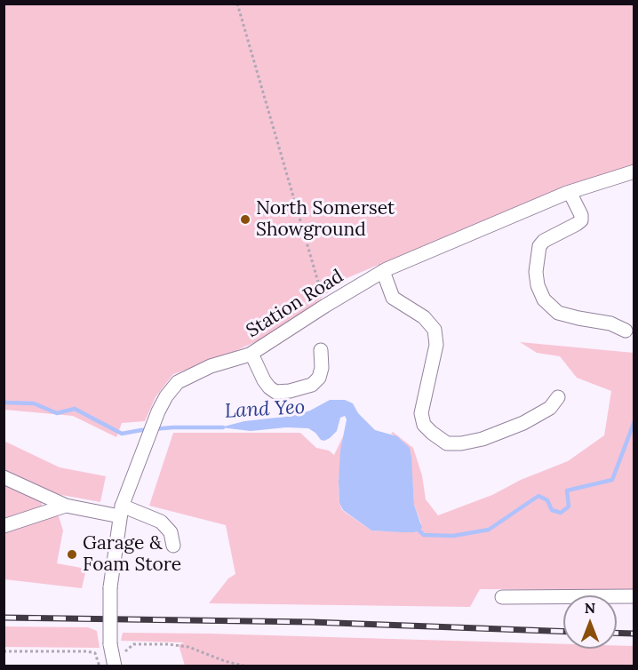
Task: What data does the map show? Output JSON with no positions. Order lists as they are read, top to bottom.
{
  "streets": {
    "street": ["Station Road"]
  },
  "water": ["Land Yeo"],
  "places": ["North Somerset Showground", "Garage & Foam Store"],
  "north": "top"
}
